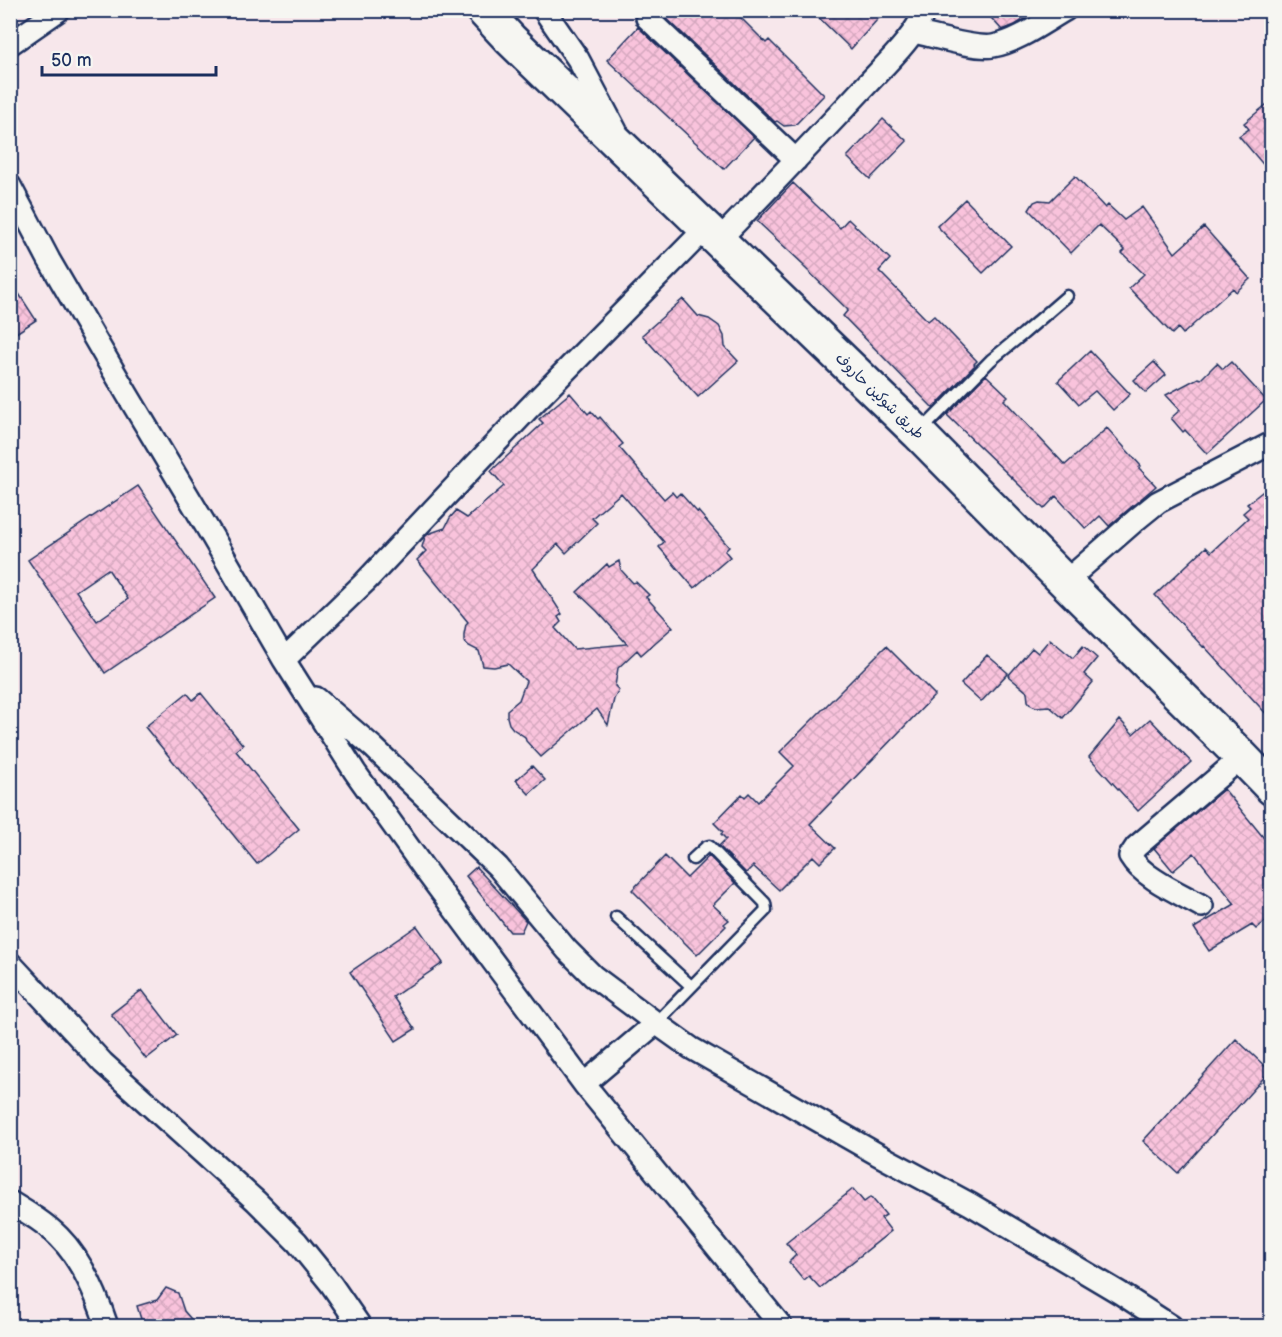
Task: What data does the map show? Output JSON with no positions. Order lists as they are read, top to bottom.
{
  "streets": {
    "main road": ["طريق شوكين حاروف"]
  },
  "scale_bar": "50 m"
}
